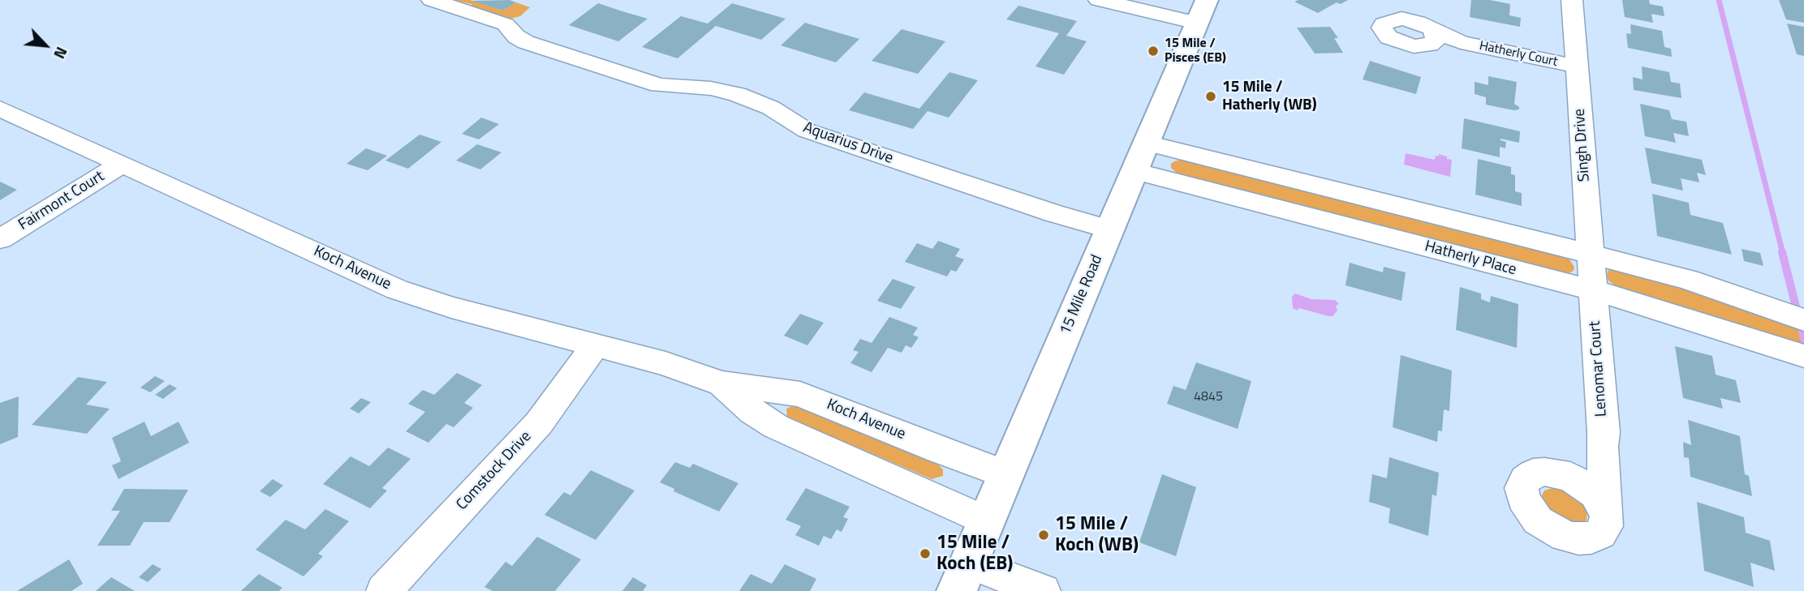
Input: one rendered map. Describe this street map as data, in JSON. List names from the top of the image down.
{
  "streets": {
    "main road": ["15 Mile Road"],
    "street": [
      "Hatherly Court",
      "Aquarius Drive",
      "Singh Drive",
      "Fairmont Court",
      "Hatherly Place",
      "Koch Avenue",
      "Lenomar Court",
      "Comstock Drive"
    ]
  },
  "crossings": [
    ["Hatherly Court", "Singh Drive"],
    ["Aquarius Drive", "15 Mile Road"],
    ["Singh Drive", "Hatherly Place"],
    ["Singh Drive", "Lenomar Court"],
    ["Fairmont Court", "Koch Avenue"],
    ["Hatherly Place", "15 Mile Road"],
    ["Hatherly Place", "Lenomar Court"],
    ["Koch Avenue", "15 Mile Road"],
    ["Koch Avenue", "Comstock Drive"]
  ],
  "places": [
    "15 Mile / Pisces (EB)",
    "15 Mile / Hatherly (WB)",
    "15 Mile / Koch (WB)",
    "15 Mile / Koch (EB)"
  ],
  "house_numbers": ["4845"],
  "north": "bottom right"
}
